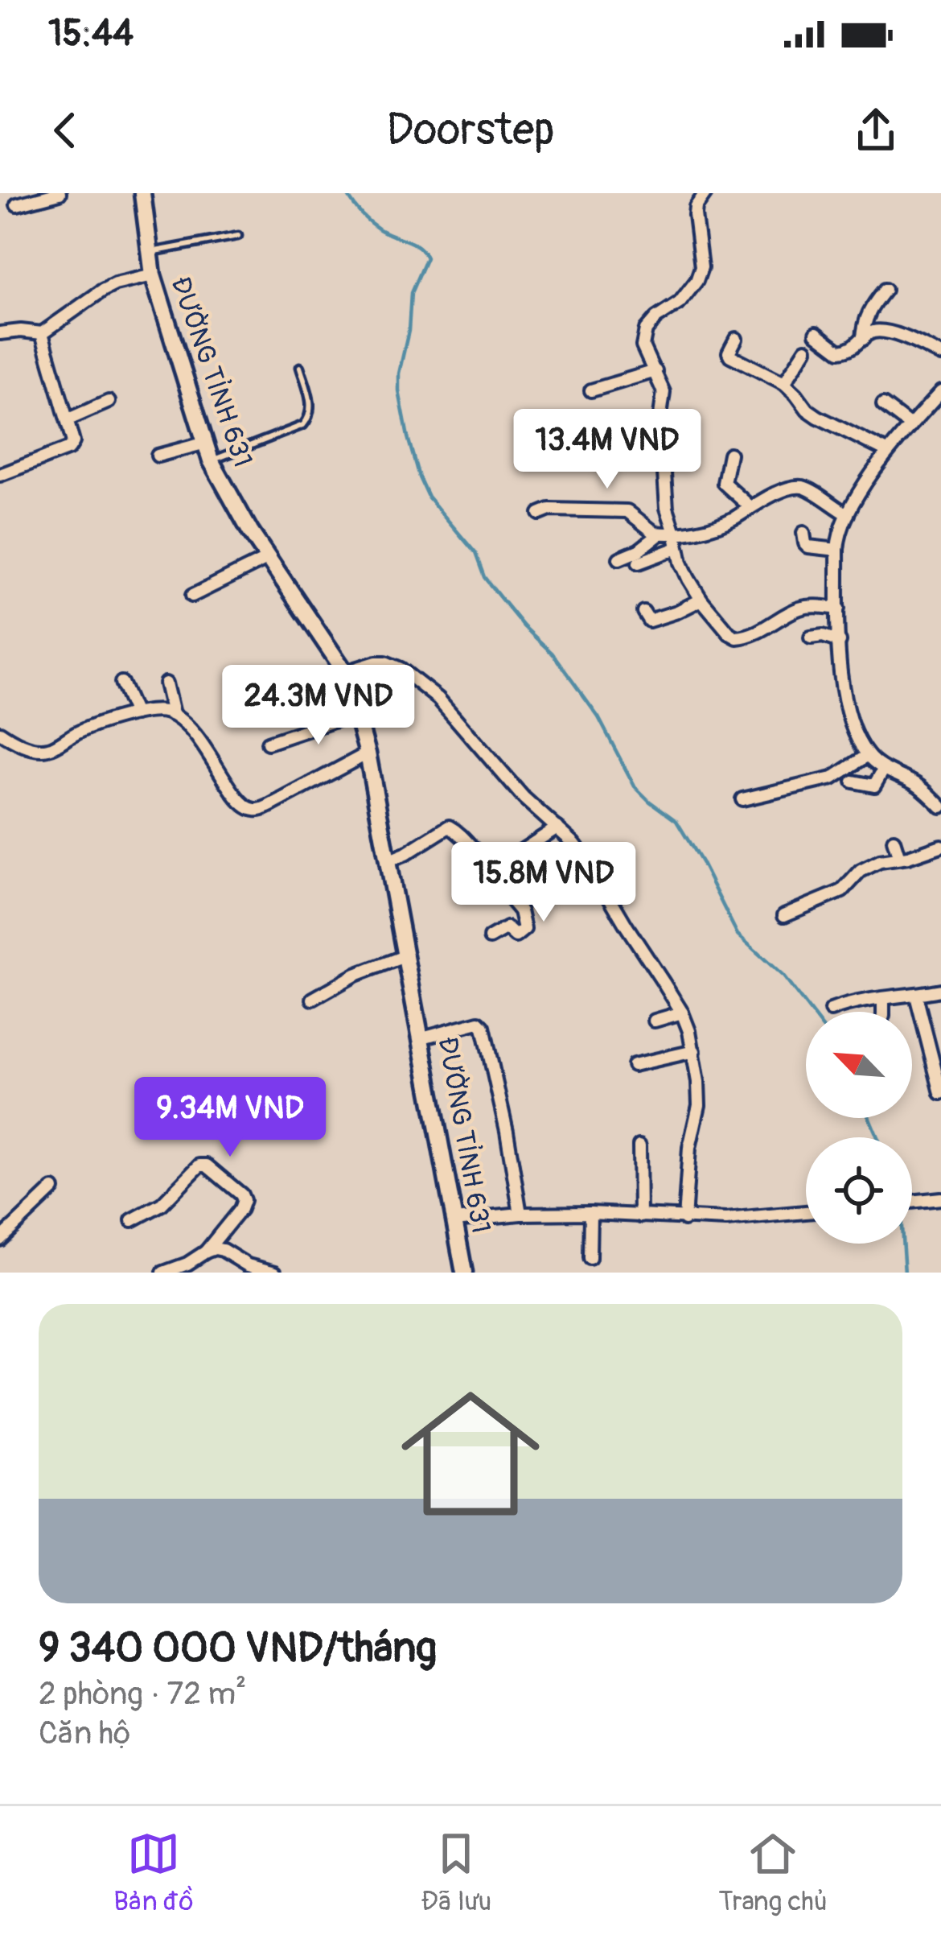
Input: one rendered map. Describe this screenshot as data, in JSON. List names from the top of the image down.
{
  "streets": {
    "main road": ["ĐƯỜNG TỈNH 631"]
  },
  "north": "top left",
  "page": {
    "status": "15:44",
    "header": "Doorstep",
    "price": [
      "13.4M VND",
      "24.3M VND",
      "15.8M VND",
      "9.34M VND"
    ],
    "list": [
      {
        "name": "9 340 000 VND/tháng",
        "note": "2 phòng · 72 m² · Căn hộ"
      }
    ],
    "tabs": ["Bản đồ", "Đã lưu", "Trang chủ"]
  }
}
